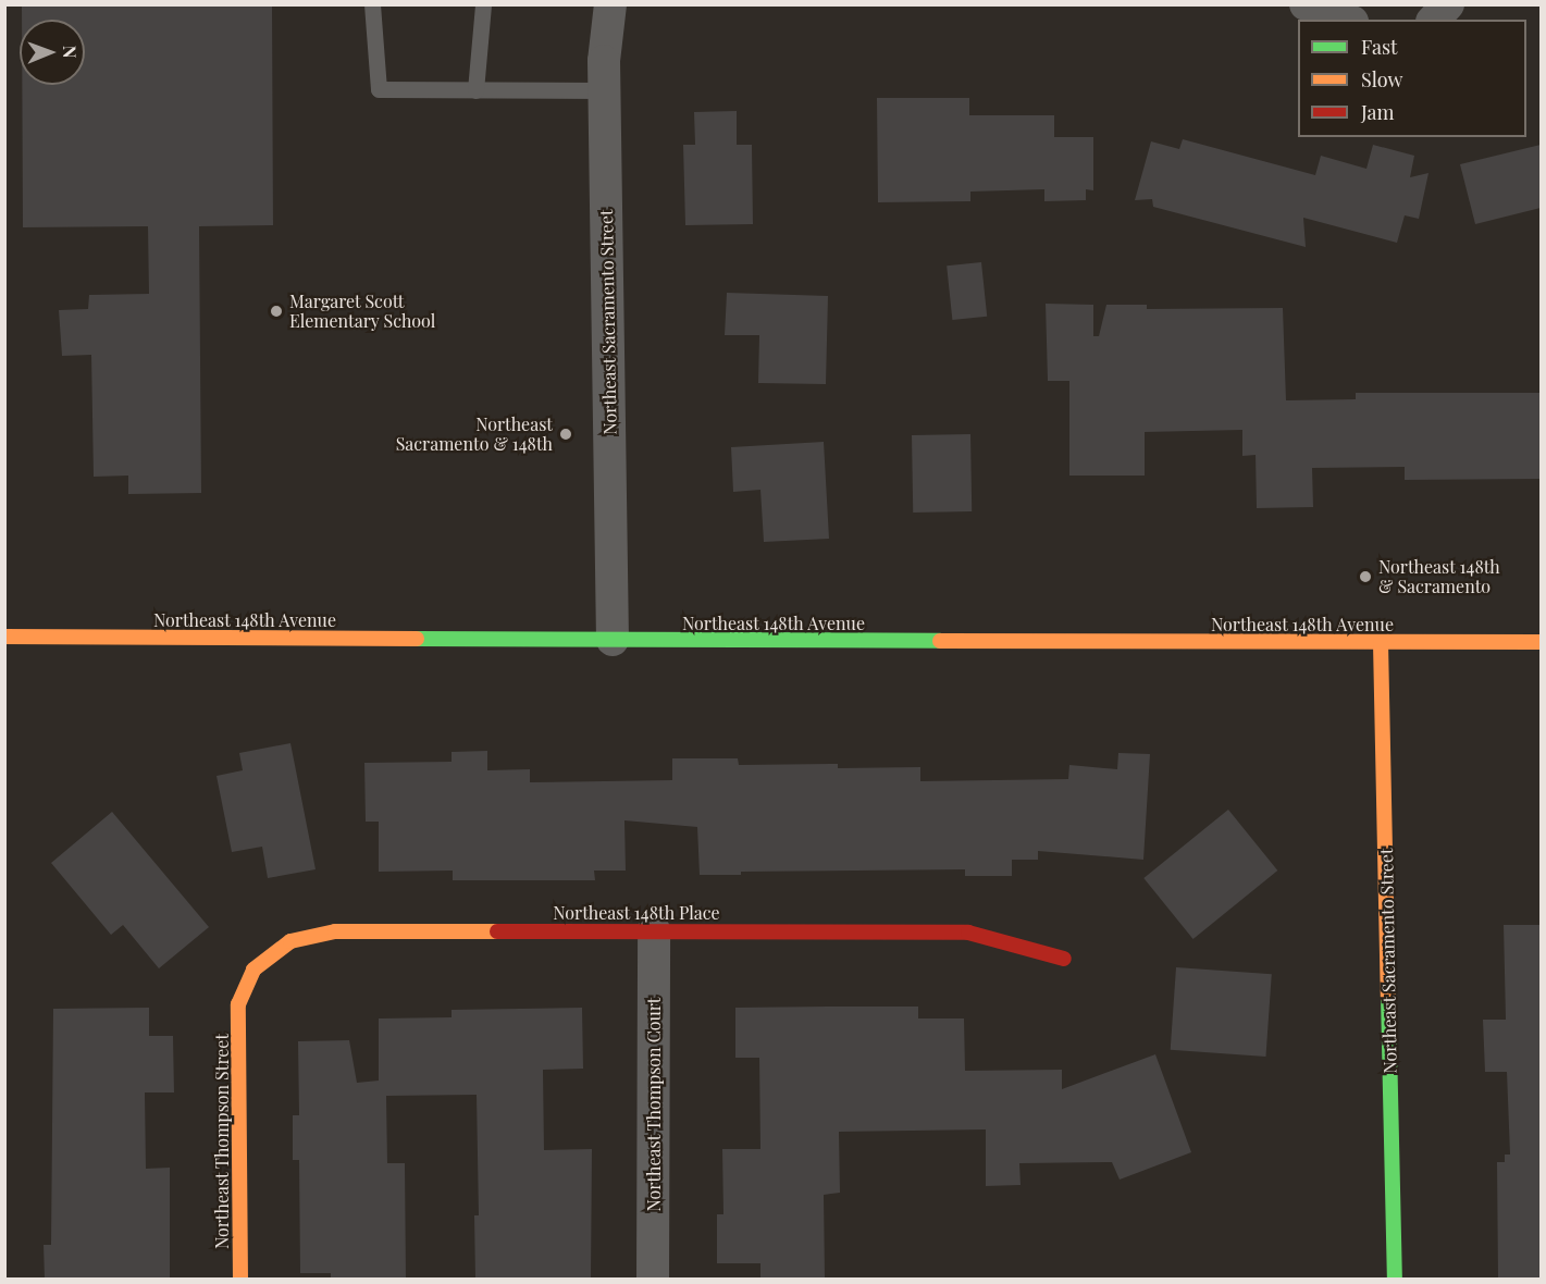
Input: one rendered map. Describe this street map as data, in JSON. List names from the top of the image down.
{
  "streets": {
    "street": [
      "Northeast Sacramento Street",
      "Northeast 148th Avenue",
      "Northeast 148th Place",
      "Northeast Thompson Court",
      "Northeast Thompson Street"
    ]
  },
  "crossings": [
    ["Northeast Sacramento Street", "Northeast 148th Avenue"],
    ["Northeast 148th Place", "Northeast Thompson Court"],
    ["Northeast 148th Place", "Northeast Thompson Street"]
  ],
  "places": ["Margaret Scott Elementary School", "Northeast Sacramento & 148th", "Northeast 148th & Sacramento"],
  "legend": ["Fast", "Slow", "Jam"],
  "north": "right"
}
